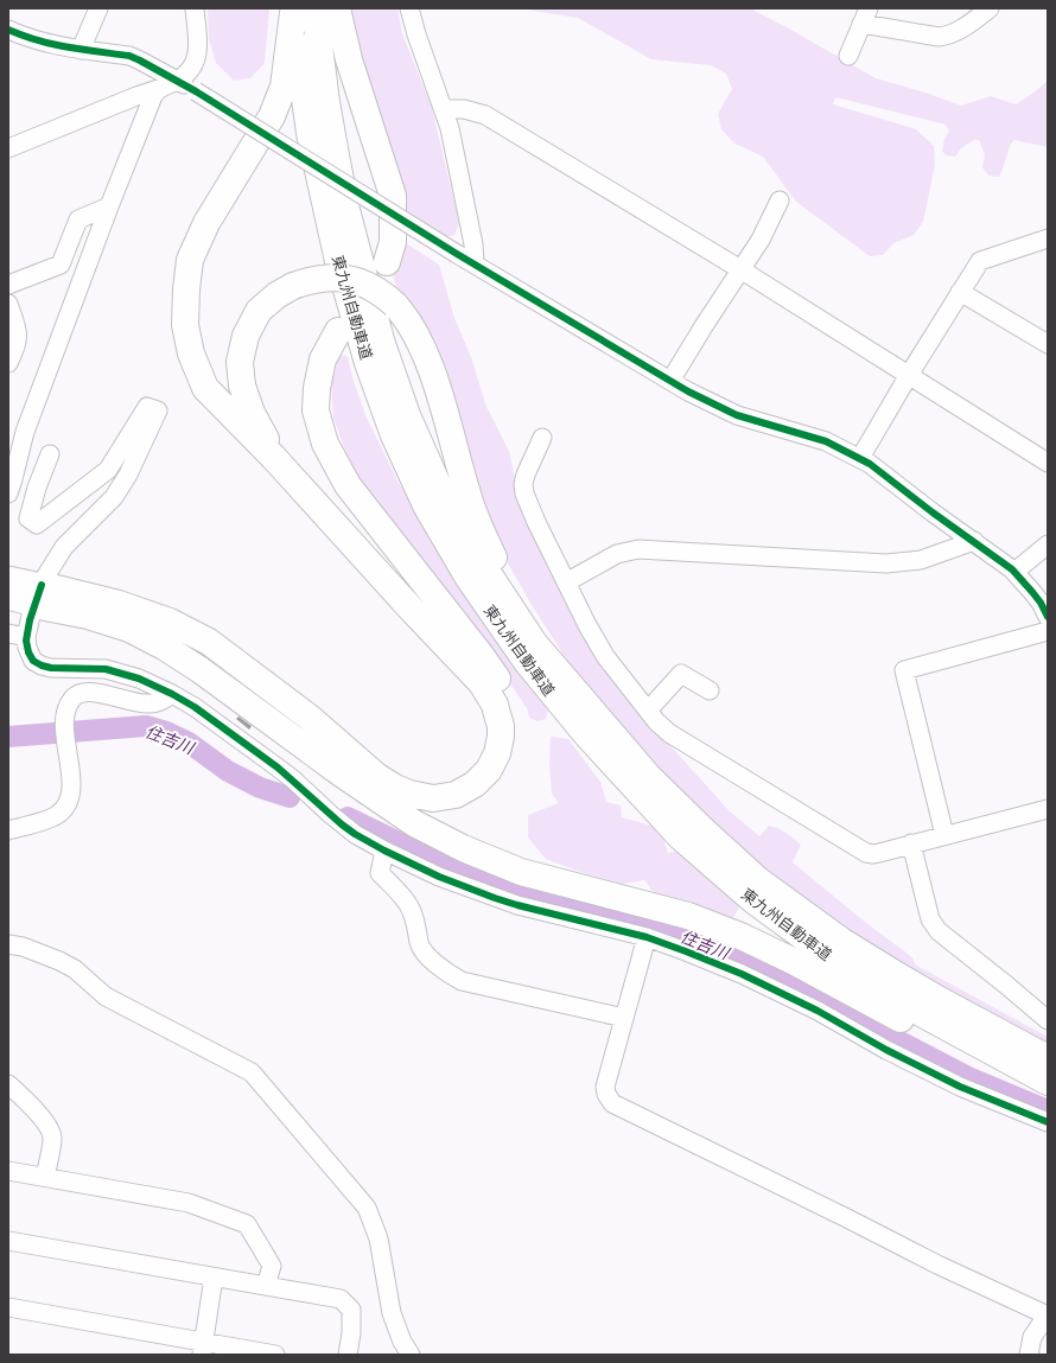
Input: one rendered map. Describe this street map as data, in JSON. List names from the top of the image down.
{
  "streets": {
    "highway": ["東九州自動車道"]
  },
  "water": ["住吉川"]
}
